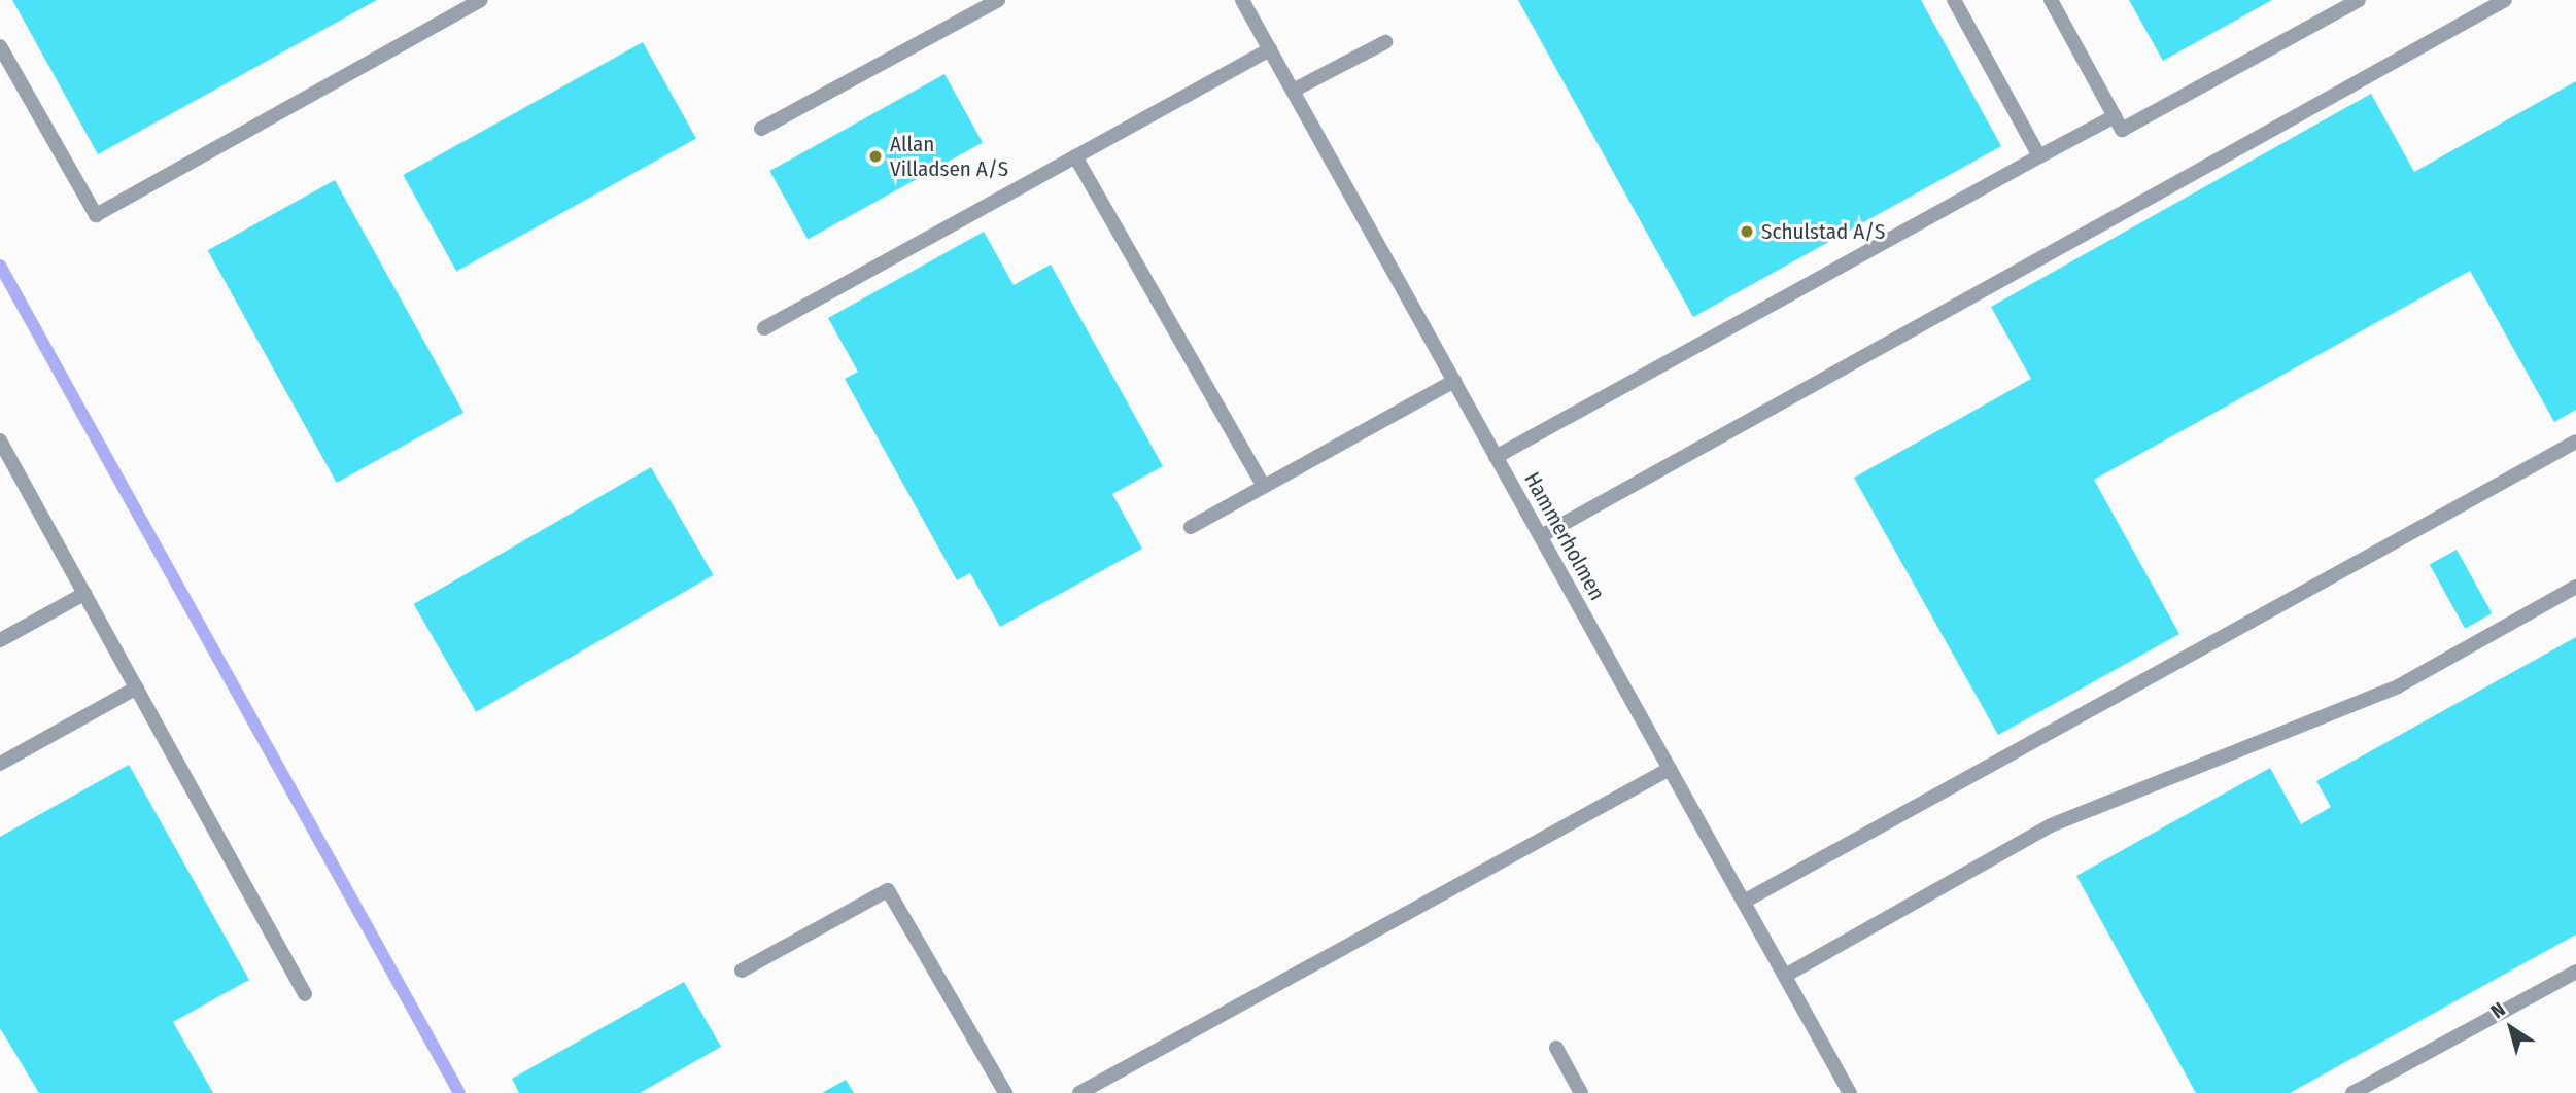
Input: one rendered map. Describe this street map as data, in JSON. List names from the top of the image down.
{
  "streets": {
    "street": ["Hammerholmen"]
  },
  "places": ["Allan Villadsen A/S", "Schulstad A/S"],
  "north": "top left"
}
